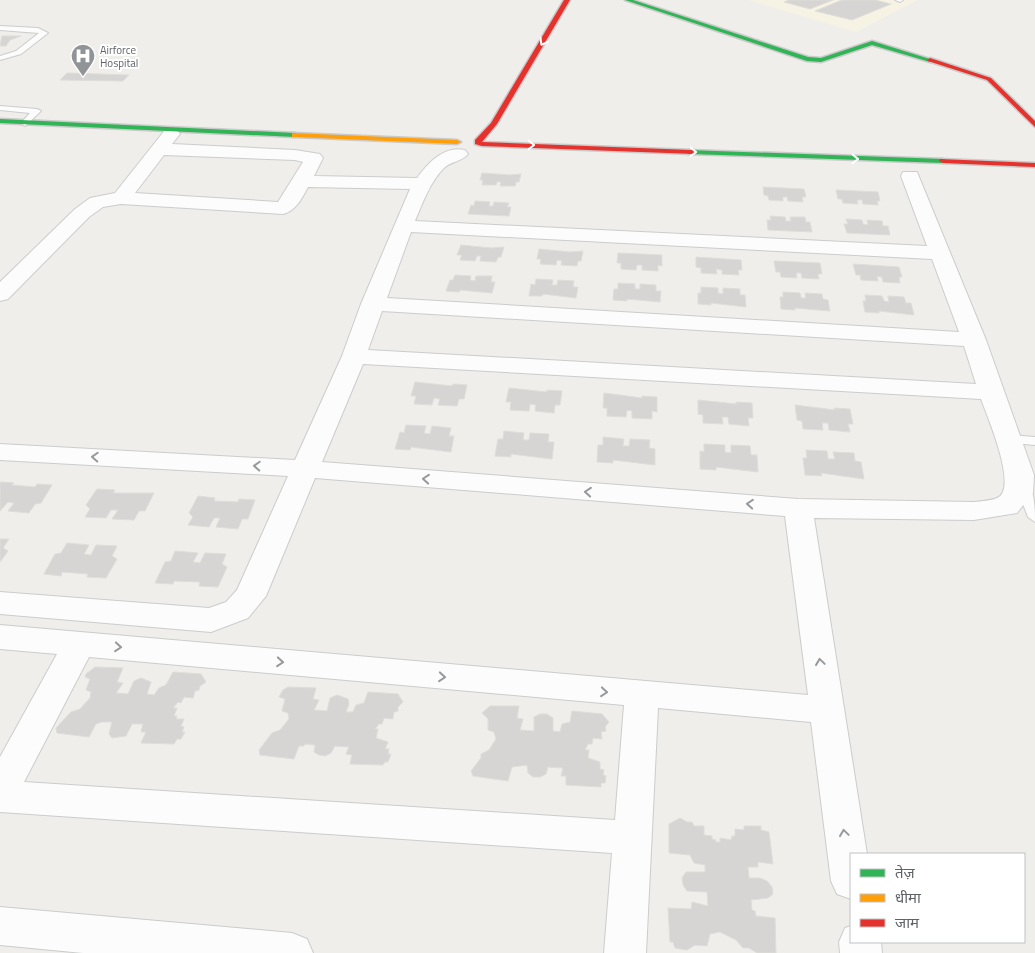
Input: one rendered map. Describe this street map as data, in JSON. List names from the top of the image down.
{
  "places": {
    "hospital": ["Airforce Hospital"]
  },
  "legend": ["तेज़", "धीमा", "जाम"]
}
